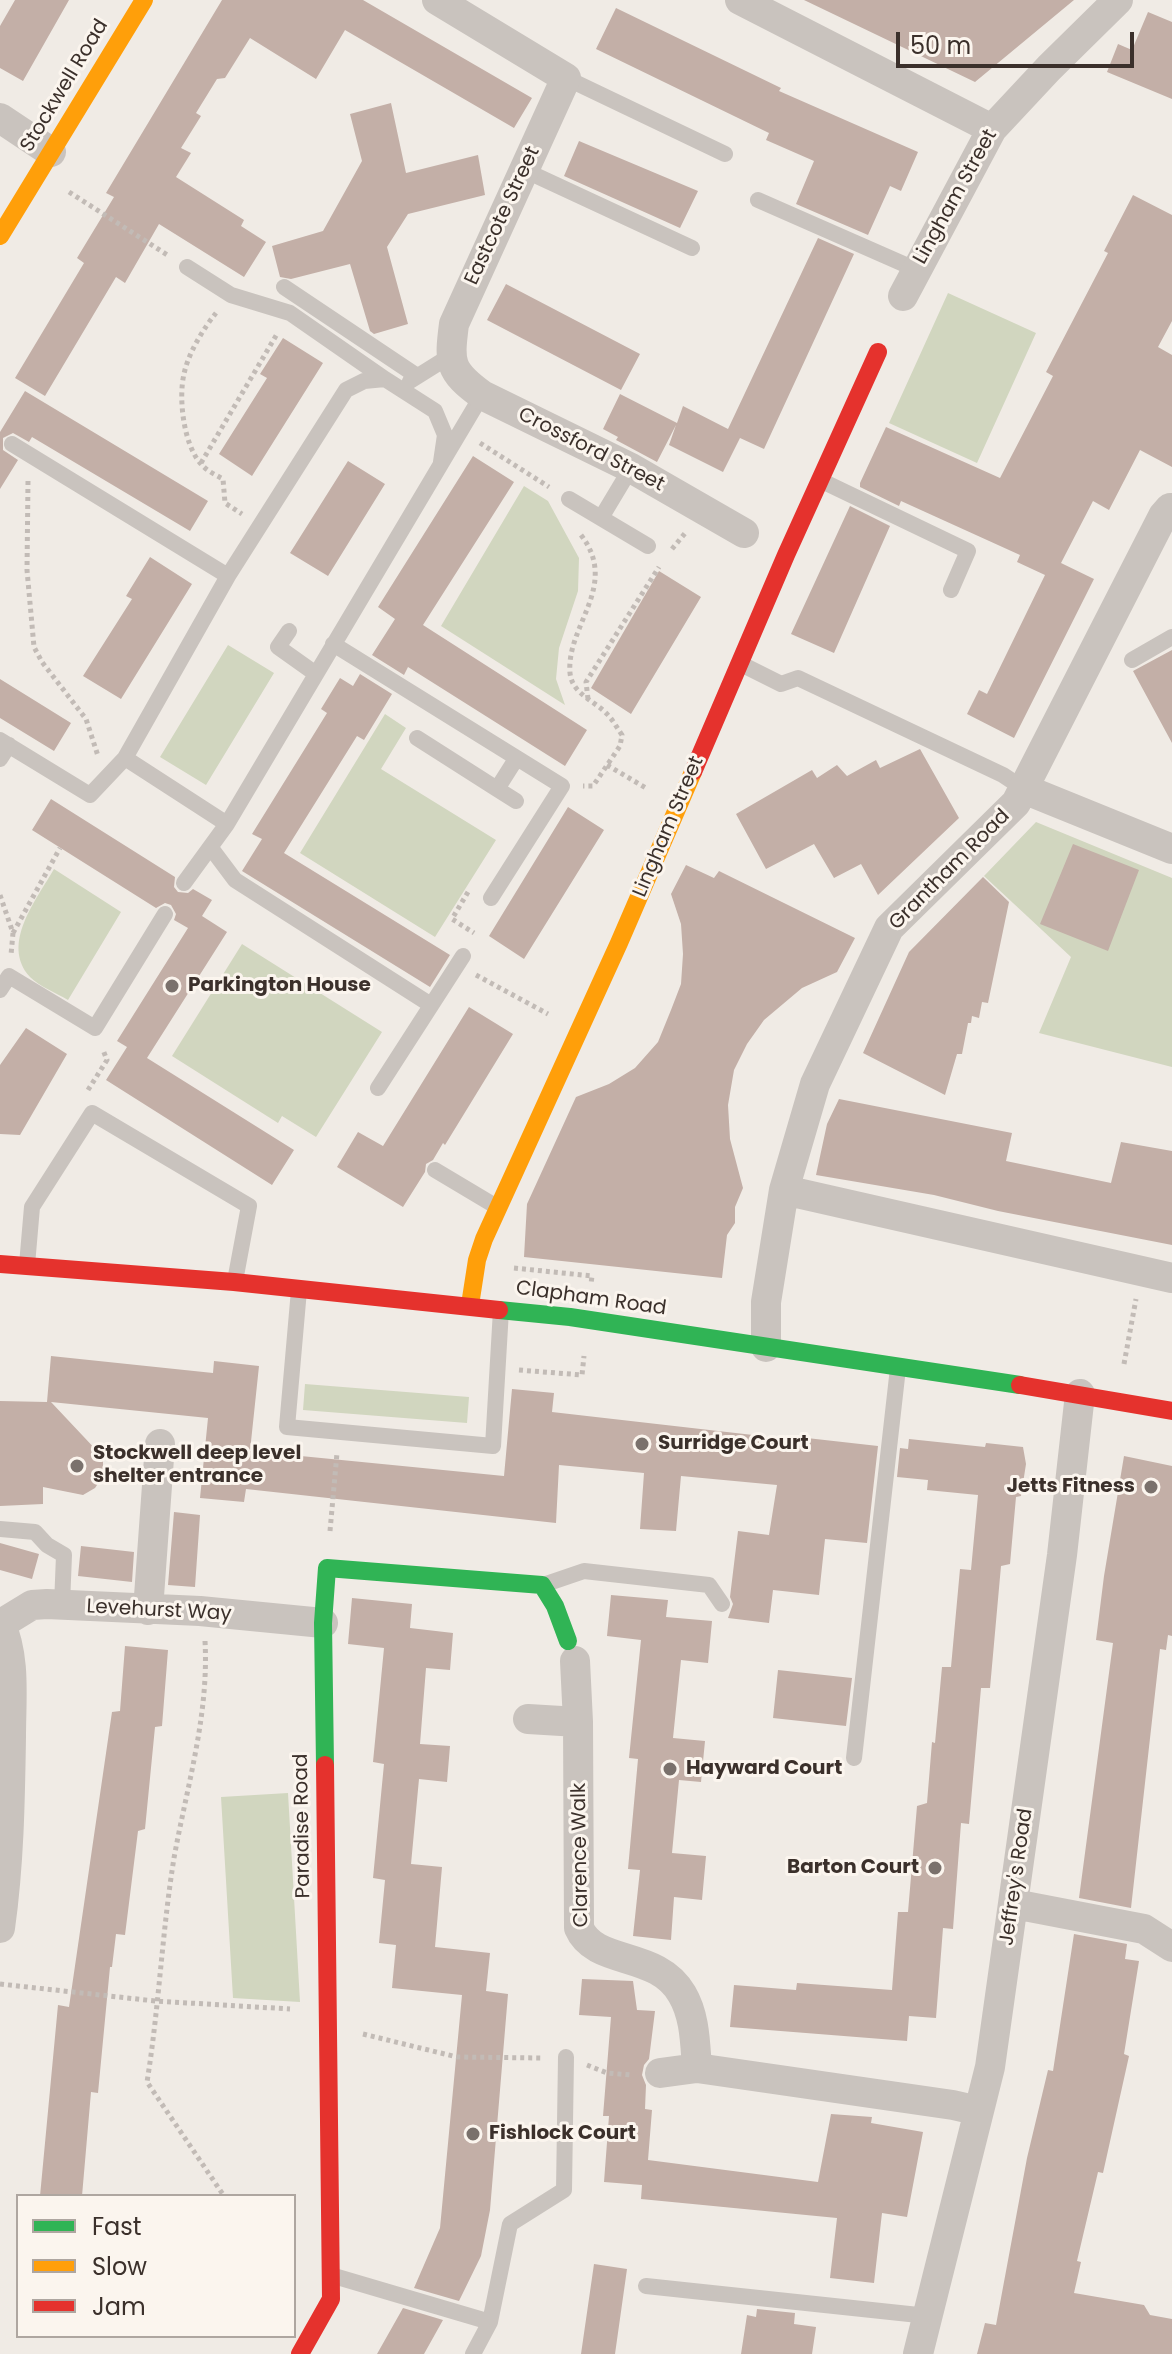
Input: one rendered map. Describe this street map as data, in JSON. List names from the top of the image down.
{
  "streets": {
    "main road": [
      "Stockwell Road",
      "Lingham Street",
      "Clapham Road",
      "Paradise Road"
    ],
    "street": [
      "Eastcote Street",
      "Crossford Street",
      "Grantham Road",
      "Levehurst Way",
      "Clarence Walk",
      "Jeffrey's Road"
    ]
  },
  "crossings": [
    ["Lingham Street", "Crossford Street"],
    ["Lingham Street", "Clapham Road"],
    ["Eastcote Street", "Crossford Street"],
    ["Grantham Road", "Clapham Road"],
    ["Clapham Road", "Jeffrey's Road"],
    ["Levehurst Way", "Paradise Road"]
  ],
  "places": [
    "Parkington House",
    "Surridge Court",
    "Stockwell deep level shelter entrance",
    "Jetts Fitness",
    "Hayward Court",
    "Barton Court",
    "Fishlock Court"
  ],
  "legend": ["Fast", "Slow", "Jam"],
  "scale_bar": "50 m"
}
